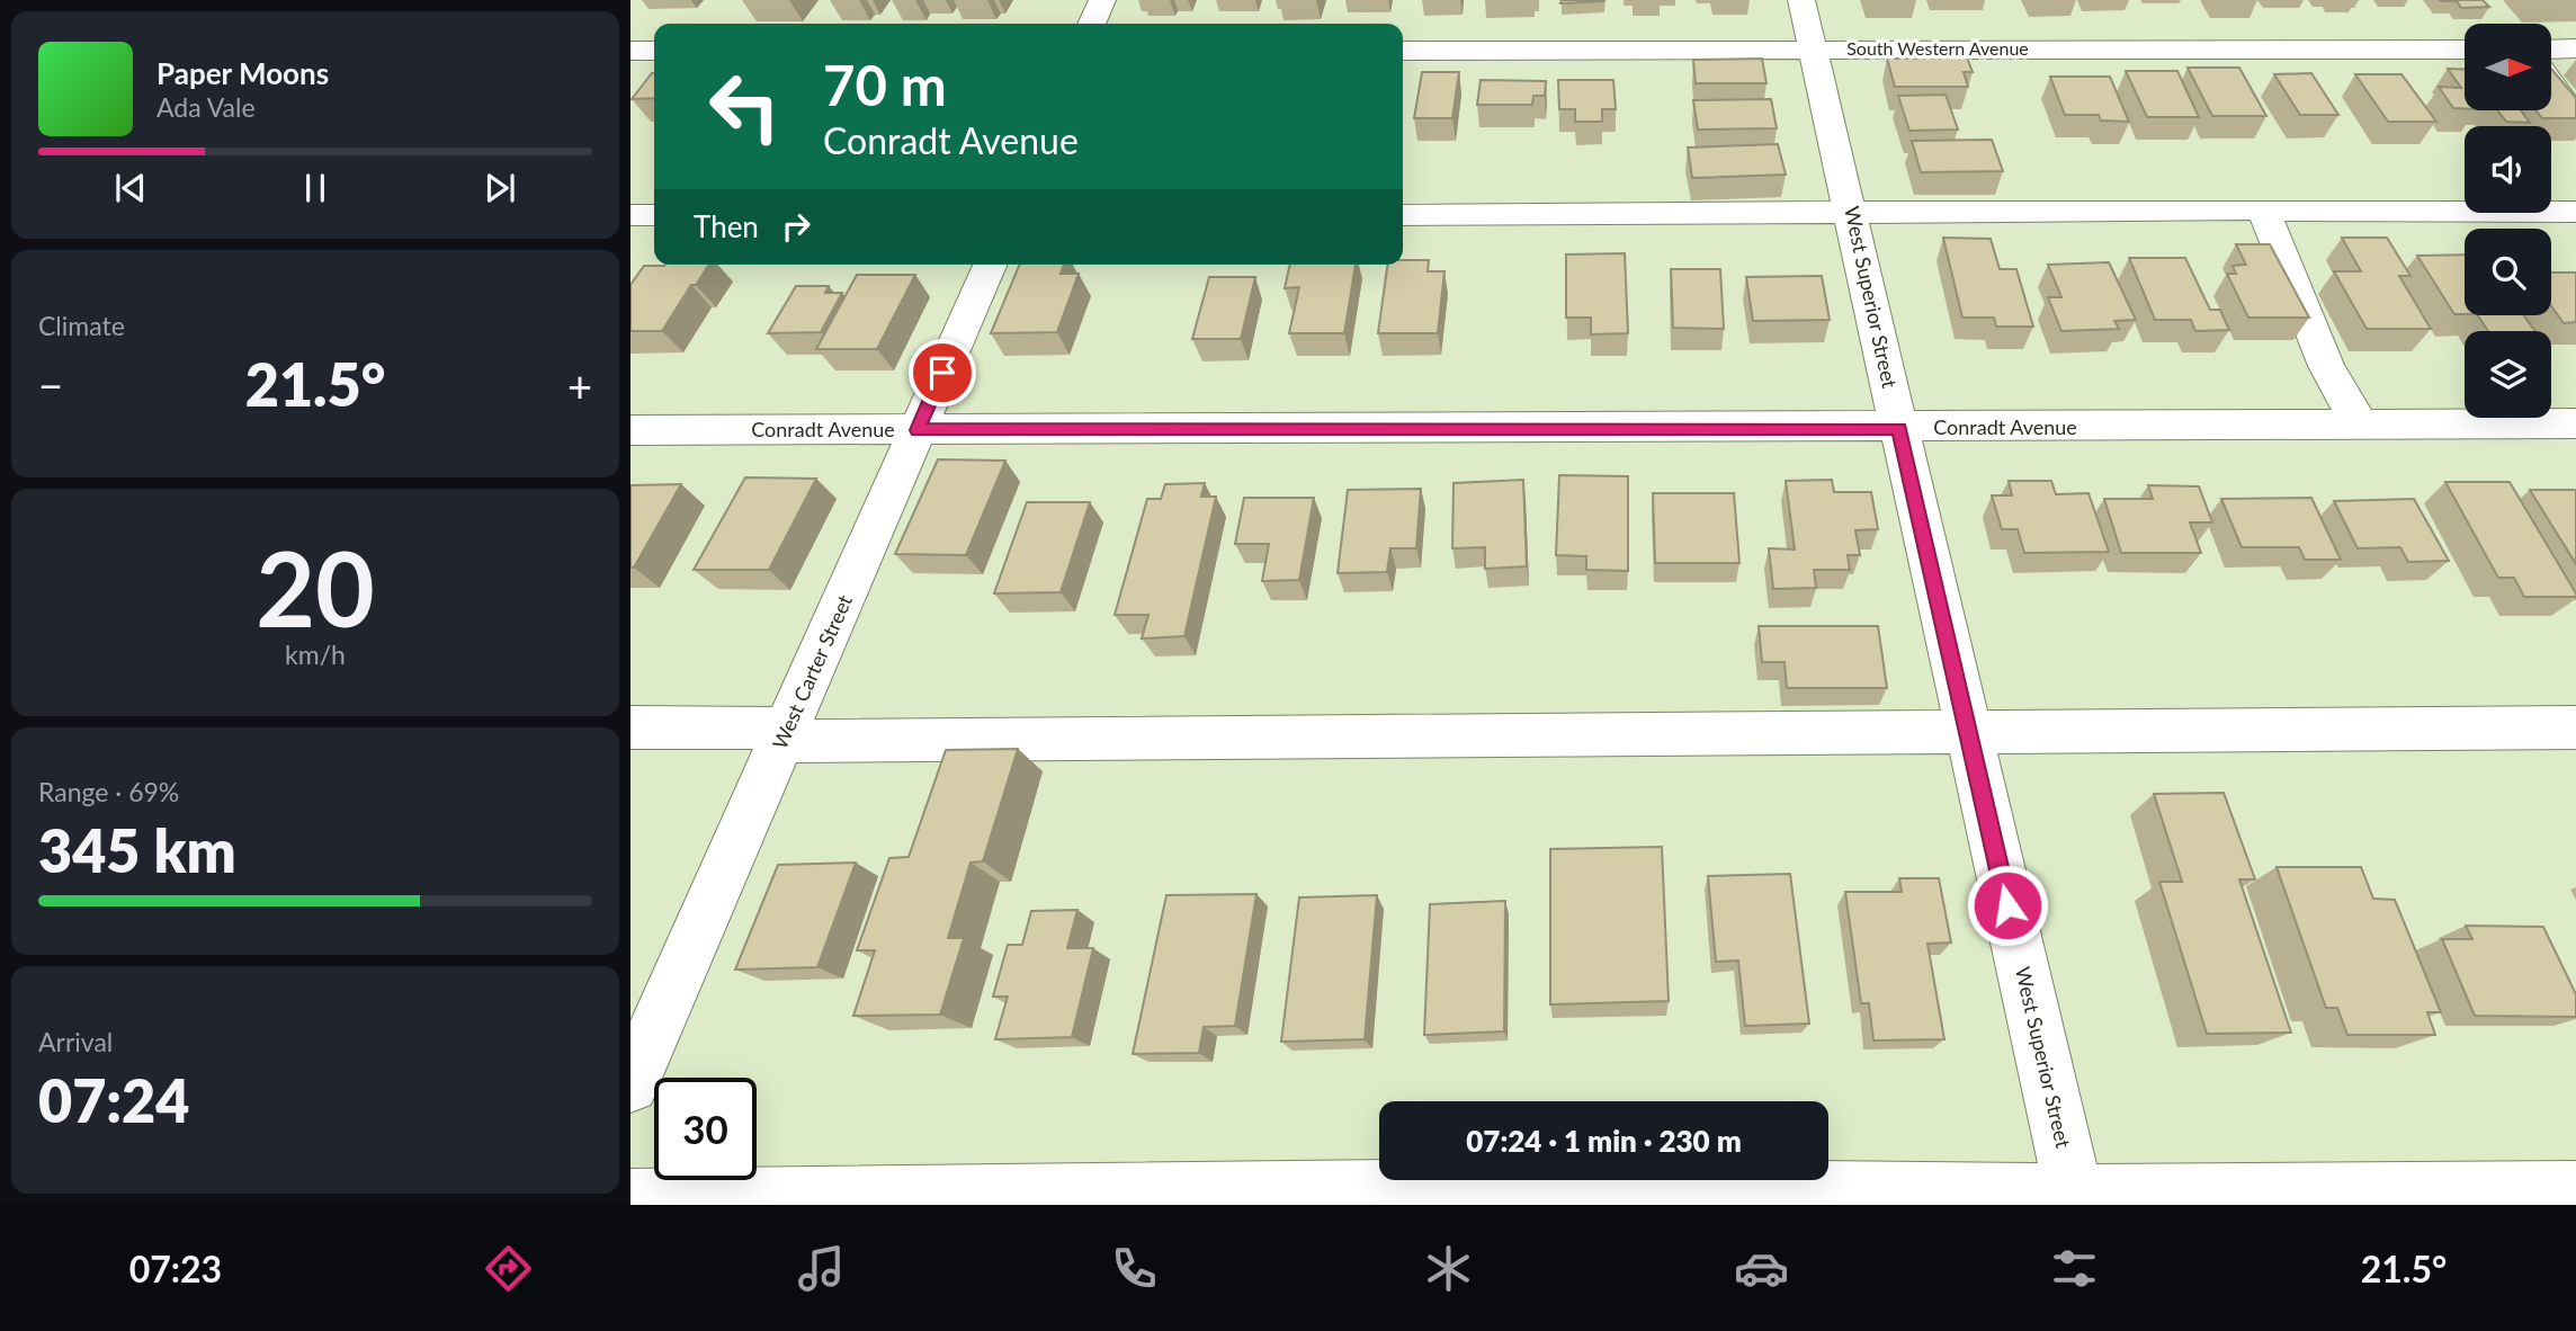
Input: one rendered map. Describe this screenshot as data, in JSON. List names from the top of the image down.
{
  "streets": {
    "street": [
      "South Western Avenue",
      "West Superior Street",
      "Conradt Avenue",
      "West Carter Street"
    ]
  },
  "crossings": [
    ["South Western Avenue", "West Superior Street"],
    ["West Superior Street", "Conradt Avenue"],
    ["Conradt Avenue", "West Carter Street"]
  ],
  "north": "right",
  "page": {
    "turn": ["70 m", "Conradt Avenue"],
    "song": ["Paper Moons", "Ada Vale"],
    "then": "Then",
    "tile": [
      "Climate",
      ["20", "km/h"],
      ["Range · 69%", "345 km"],
      ["Arrival", "07:24"]
    ],
    "heat": ["−", "21.5°", "+"],
    "limit": "30",
    "trip": "07:24 · 1 min · 230 m",
    "tabs": ["07:23", "21.5°"]
  }
}
